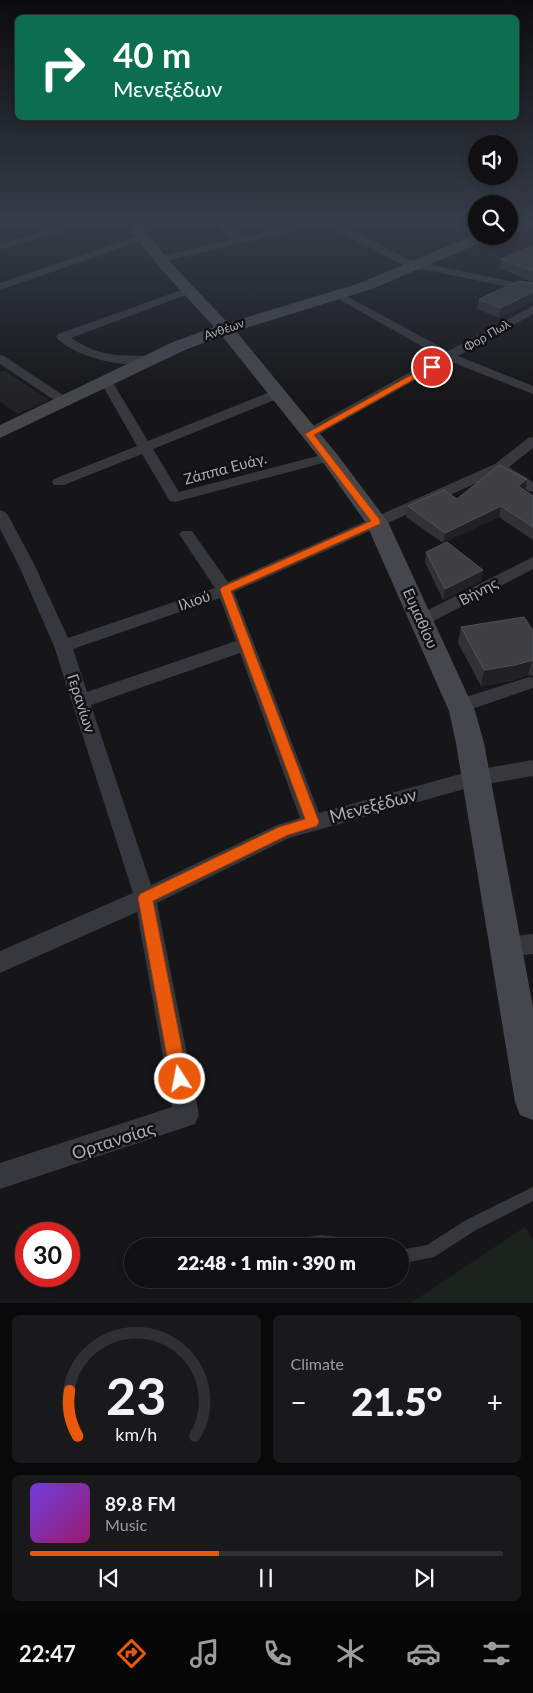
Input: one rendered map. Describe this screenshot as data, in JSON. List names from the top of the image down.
{
  "streets": {
    "street": [
      "Ανθέων",
      "Φορ Πωλ",
      "Ζάππα Ευάγ.",
      "Βήνης",
      "Ιλιού",
      "Ευμαθίου",
      "Γερανίων",
      "Μενεξέδων",
      "Ορτανσίας"
    ]
  },
  "crossings": [
    ["Ανθέων", "Ζάππα Ευάγ."],
    ["Ανθέων", "Ευμαθίου"],
    ["Φορ Πωλ", "Ευμαθίου"],
    ["Ζάππα Ευάγ.", "Ευμαθίου"],
    ["Βήνης", "Ευμαθίου"],
    ["Ιλιού", "Ευμαθίου"],
    ["Ιλιού", "Γερανίων"],
    ["Ευμαθίου", "Μενεξέδων"],
    ["Γερανίων", "Μενεξέδων"],
    ["Γερανίων", "Ορτανσίας"],
    ["Μενεξέδων", "Ορτανσίας"]
  ],
  "page": {
    "turn": ["40 m", "Μενεξέδων"],
    "limit": "30",
    "trip": "22:48 · 1 min · 390 m",
    "tile": "Climate",
    "heat": ["−", "21.5°", "+"],
    "song": ["89.8 FM", "Music"],
    "tabs": "22:47",
    "gauge": ["23", "km/h"]
  }
}
